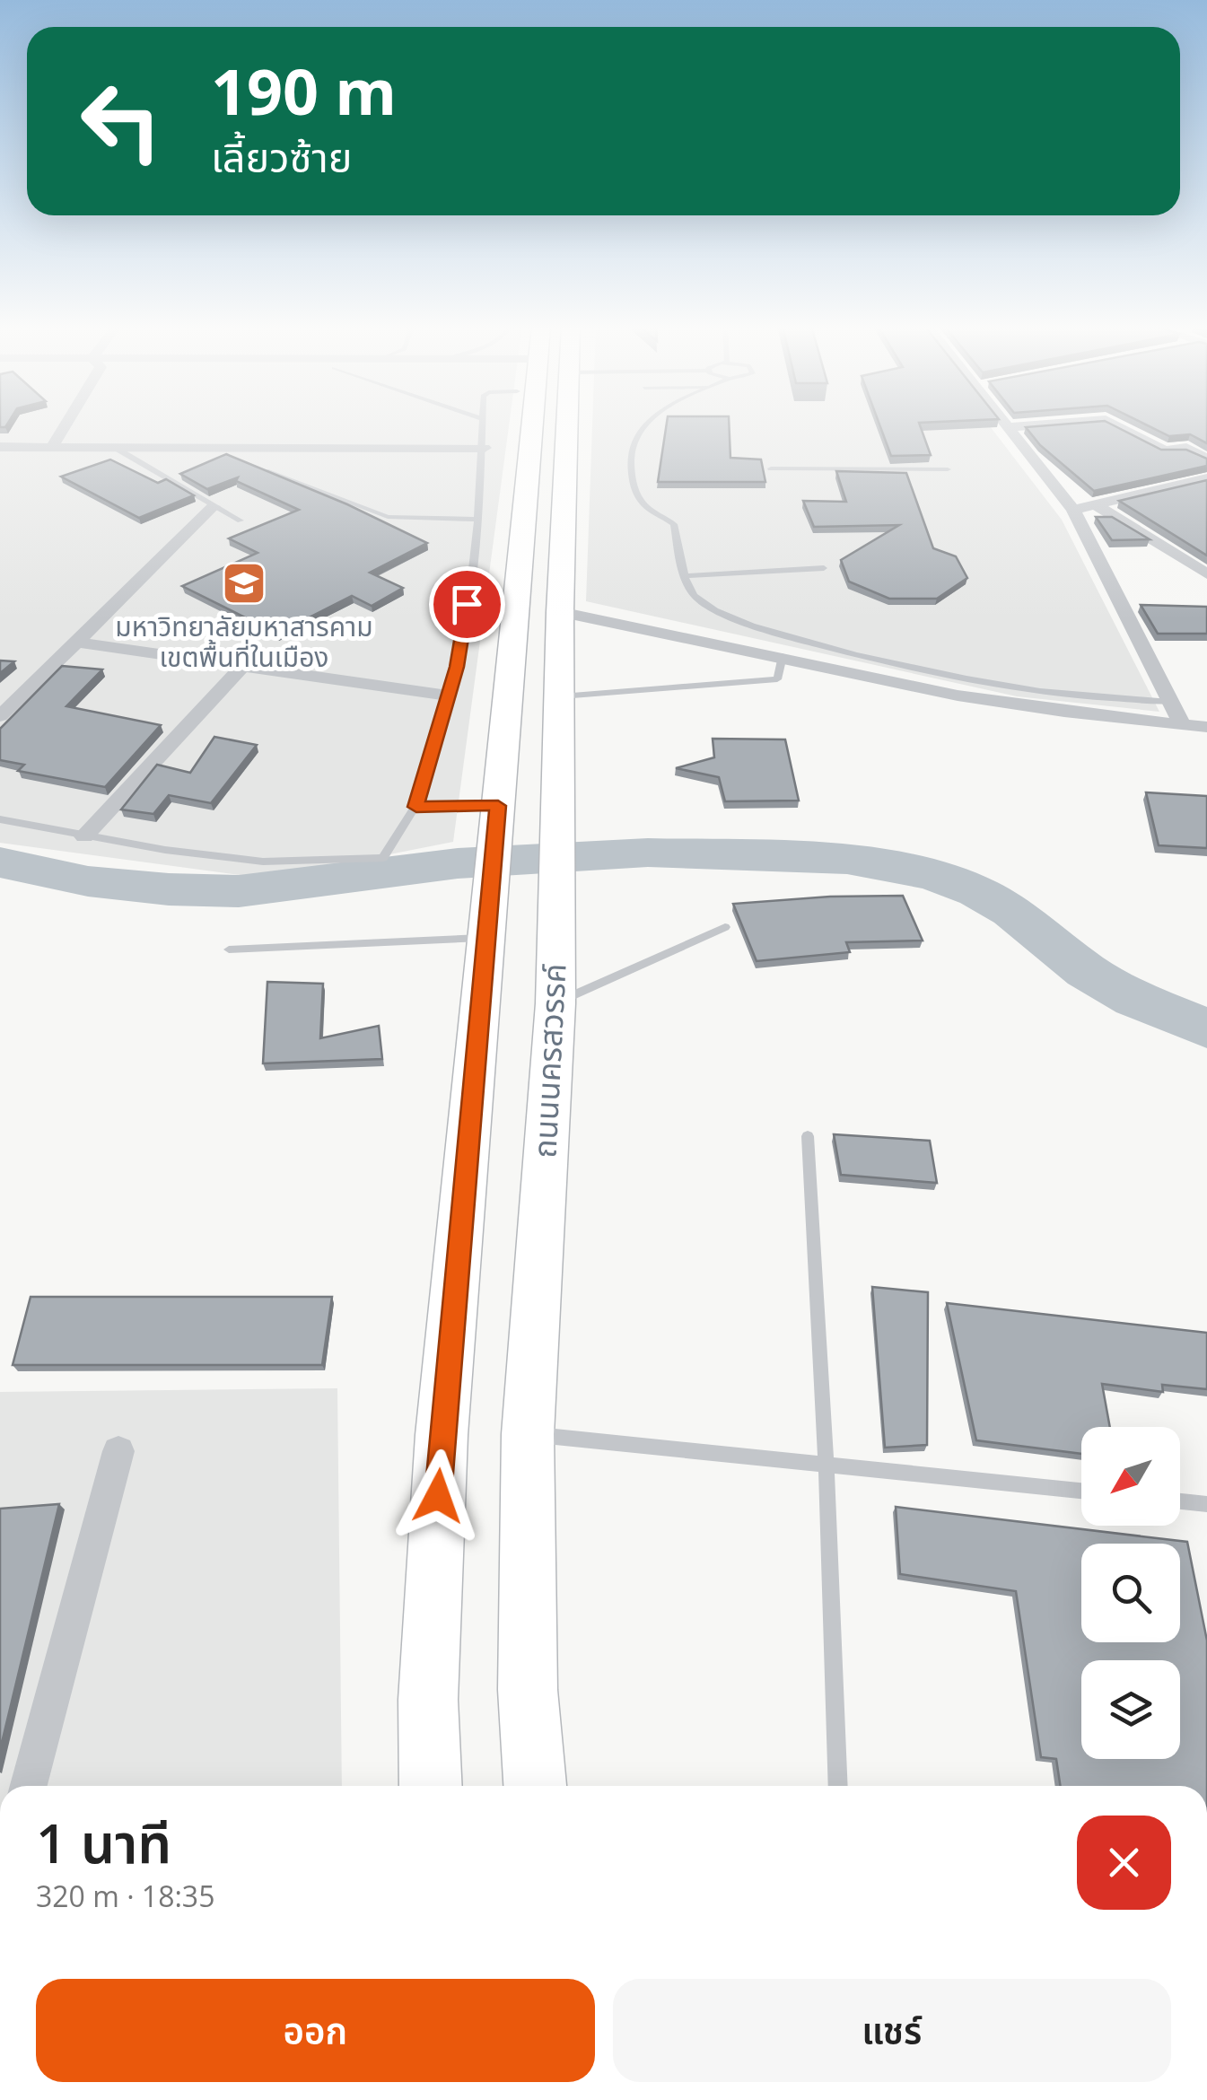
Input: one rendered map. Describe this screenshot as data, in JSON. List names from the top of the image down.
{
  "streets": {
    "main road": ["ถนนนครสวรรค์"]
  },
  "places": {
    "school or university": ["มหาวิทยาลัยมหาสารคาม เขตพื้นที่ในเมือง"]
  },
  "north": "bottom left",
  "page": {
    "turn": ["190 m", "เลี้ยวซ้าย"],
    "heading": ["1 นาที", "320 m · 18:35"],
    "buttons": ["ออก", "แชร์"]
  }
}
